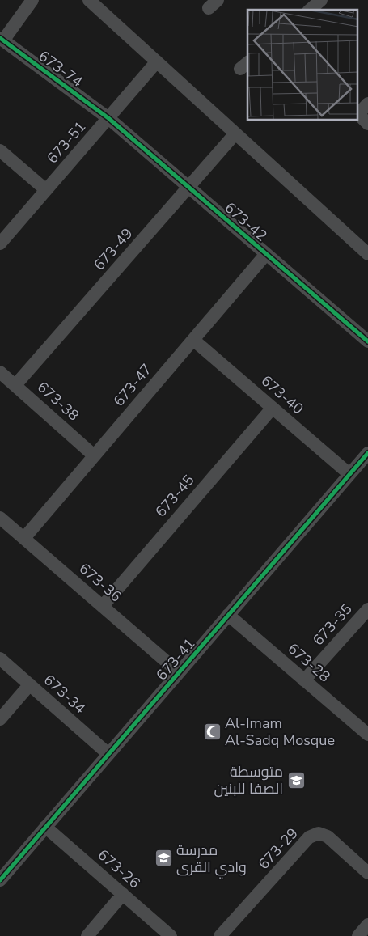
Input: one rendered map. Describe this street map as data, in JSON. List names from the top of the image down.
{
  "streets": {
    "street": [
      "673-74",
      "673-51",
      "673-42",
      "673-49",
      "673-47",
      "673-40",
      "673-38",
      "673-45",
      "673-36",
      "673-35",
      "673-41",
      "673-28",
      "673-34",
      "673-29",
      "673-26"
    ]
  },
  "crossings": [
    ["673-74", "673-51"],
    ["673-74", "673-42"],
    ["673-51", "673-42"],
    ["673-42", "673-49"],
    ["673-42", "673-47"],
    ["673-49", "673-38"],
    ["673-47", "673-40"],
    ["673-47", "673-38"],
    ["673-47", "673-36"],
    ["673-40", "673-45"],
    ["673-40", "673-41"],
    ["673-45", "673-36"],
    ["673-36", "673-41"],
    ["673-35", "673-28"],
    ["673-41", "673-28"],
    ["673-41", "673-34"],
    ["673-41", "673-26"]
  ],
  "places": {
    "mosque": ["Al-Imam Al-Sadq Mosque"],
    "school or university": ["متوسطة الصفا للبنين", "مدرسة وادي القرى"]
  }
}
